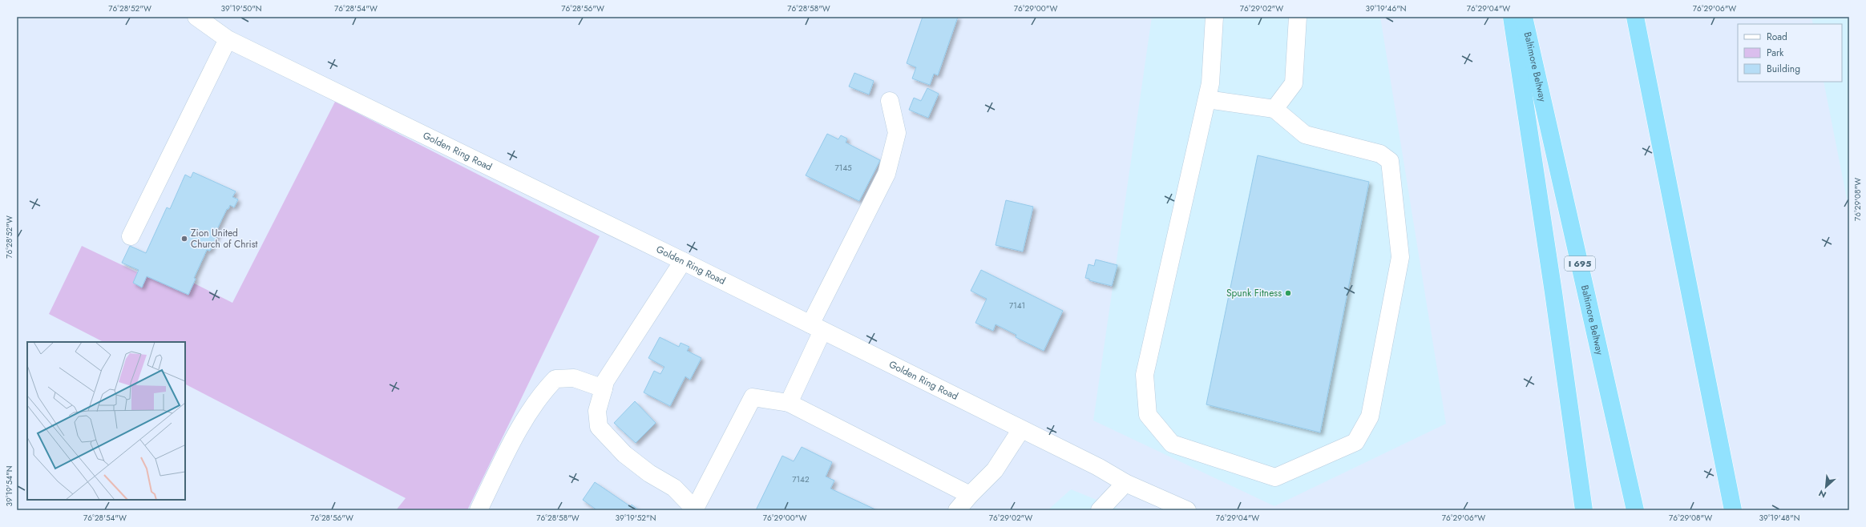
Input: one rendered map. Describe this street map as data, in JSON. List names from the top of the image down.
{
  "streets": {
    "highway": ["Baltimore Beltway", "I 695"],
    "street": ["Golden Ring Road"]
  },
  "places": ["Zion United Church of Christ", "Spunk Fitness"],
  "house_numbers": ["7145", "7141", "7142"],
  "legend": ["Road", "Park", "Building"],
  "north": "bottom left",
  "coordinates": [
    "76°28'52\"W",
    "39°19'50\"N",
    "76°28'54\"W",
    "76°28'56\"W",
    "76°28'58\"W",
    "76°29'00\"W",
    "76°29'02\"W",
    "39°19'46\"N",
    "76°29'04\"W",
    "76°29'06\"W",
    "76°29'08\"W",
    "39°19'54\"N",
    "39°19'52\"N",
    "39°19'48\"N"
  ]
}
